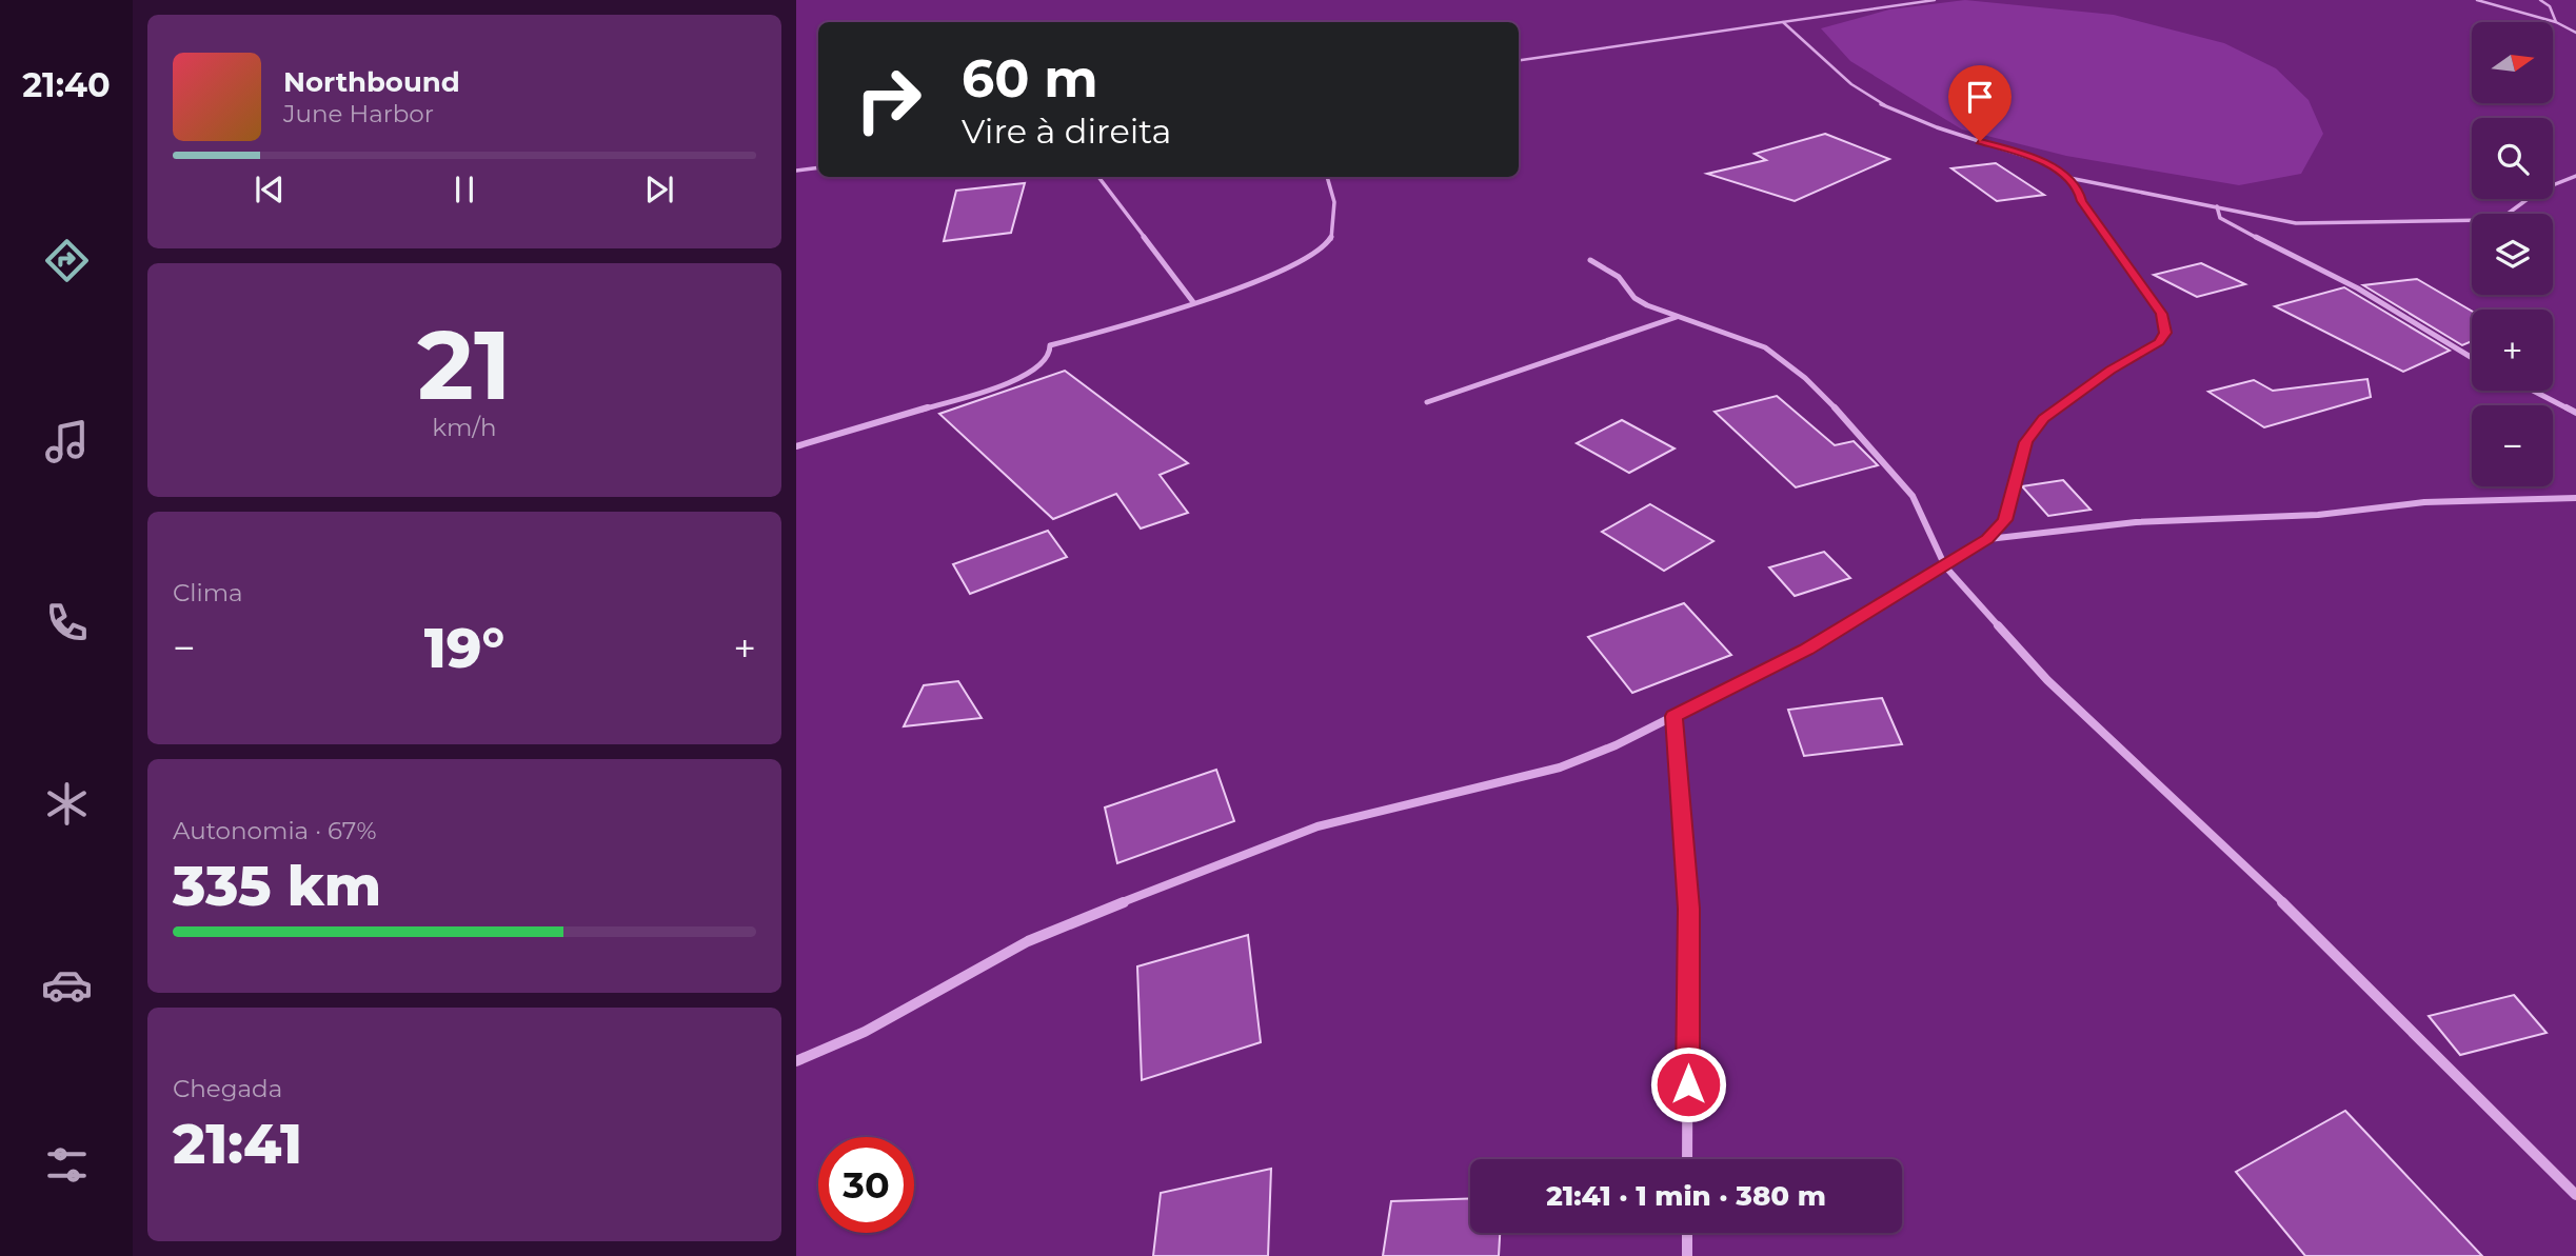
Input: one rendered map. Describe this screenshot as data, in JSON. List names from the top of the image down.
{
  "north": "right",
  "page": {
    "tabs": "21:40",
    "map_buttons": ["+", "−"],
    "turn": ["60 m", "Vire à direita"],
    "song": ["Northbound", "June Harbor"],
    "tile": [
      ["21", "km/h"],
      "Clima",
      ["Autonomia · 67%", "335 km"],
      ["Chegada", "21:41"]
    ],
    "heat": ["−", "19°", "+"],
    "limit": "30",
    "trip": "21:41 · 1 min · 380 m"
  }
}
